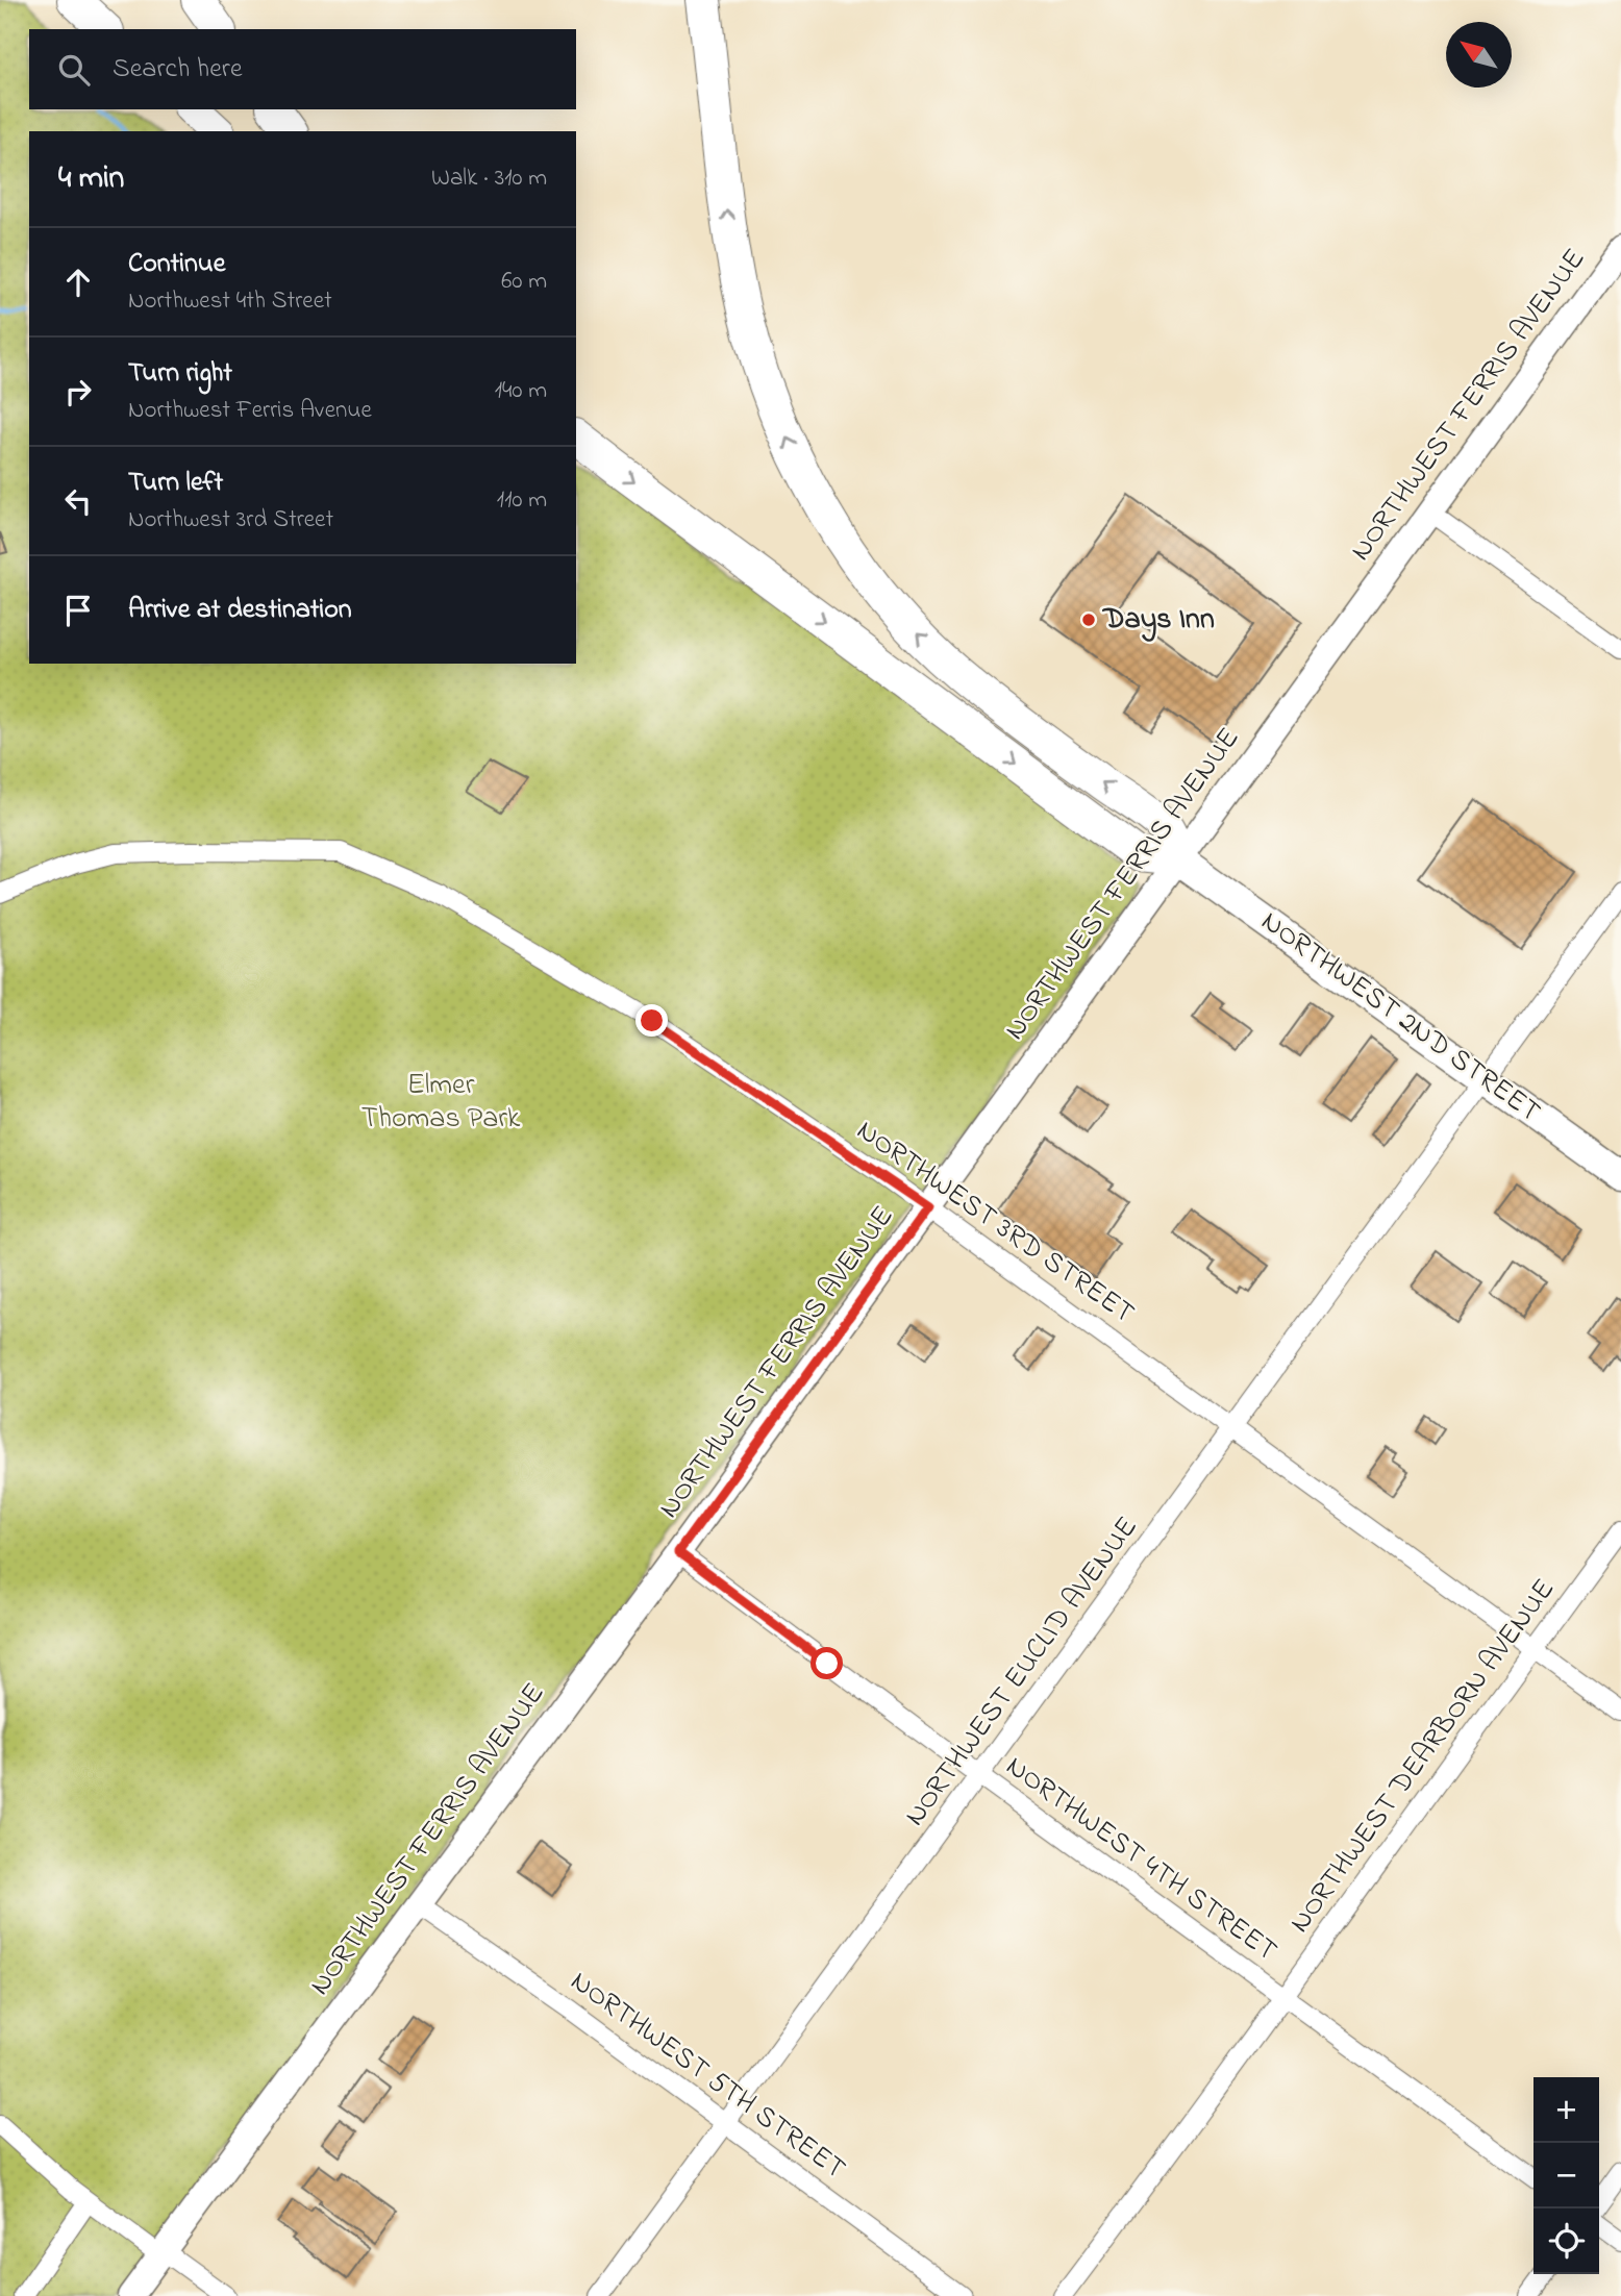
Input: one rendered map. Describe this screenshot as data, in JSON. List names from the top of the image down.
{
  "streets": {
    "main road": ["NORTHWEST 2ND STREET"],
    "street": [
      "NORTHWEST FERRIS AVENUE",
      "NORTHWEST 3RD STREET",
      "NORTHWEST EUCLID AVENUE",
      "NORTHWEST DEARBORN AVENUE",
      "NORTHWEST 4TH STREET",
      "NORTHWEST 5TH STREET"
    ]
  },
  "crossings": [
    ["NORTHWEST FERRIS AVENUE", "NORTHWEST 2ND STREET"],
    ["NORTHWEST FERRIS AVENUE", "NORTHWEST 3RD STREET"],
    ["NORTHWEST FERRIS AVENUE", "NORTHWEST 4TH STREET"],
    ["NORTHWEST FERRIS AVENUE", "NORTHWEST 5TH STREET"],
    ["NORTHWEST 2ND STREET", "NORTHWEST EUCLID AVENUE"],
    ["NORTHWEST 3RD STREET", "NORTHWEST EUCLID AVENUE"],
    ["NORTHWEST 3RD STREET", "NORTHWEST DEARBORN AVENUE"],
    ["NORTHWEST EUCLID AVENUE", "NORTHWEST 4TH STREET"],
    ["NORTHWEST EUCLID AVENUE", "NORTHWEST 5TH STREET"],
    ["NORTHWEST DEARBORN AVENUE", "NORTHWEST 4TH STREET"]
  ],
  "parks": ["Elmer Thomas Park"],
  "places": ["Days Inn"],
  "north": "top left",
  "page": {
    "search": "Search here",
    "heading": ["4 min", "Walk · 310 m"],
    "list": [
      ["Continue", "Northwest 4th Street", "60 m"],
      ["Turn right", "Northwest Ferris Avenue", "140 m"],
      ["Turn left", "Northwest 3rd Street", "110 m"],
      "Arrive at destination"
    ],
    "map_buttons": ["+", "−"]
  }
}
